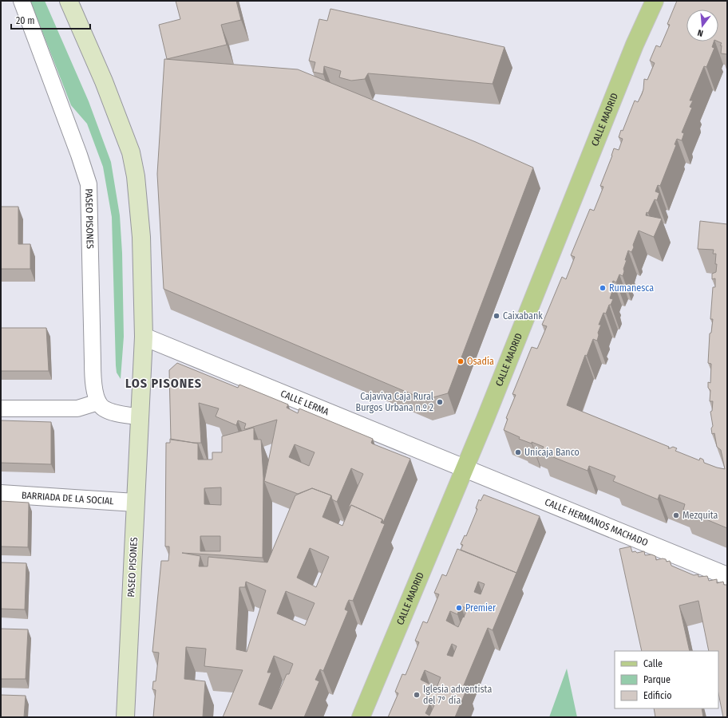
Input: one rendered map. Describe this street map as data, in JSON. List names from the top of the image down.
{
  "streets": {
    "main road": ["CALLE MADRID", "PASEO PISONES"],
    "street": ["CALLE LERMA", "BARRIADA DE LA SOCIAL", "CALLE HERMANOS MACHADO"]
  },
  "crossings": [
    ["CALLE MADRID", "CALLE LERMA"],
    ["CALLE MADRID", "CALLE HERMANOS MACHADO"],
    ["PASEO PISONES", "CALLE LERMA"],
    ["PASEO PISONES", "BARRIADA DE LA SOCIAL"],
    ["CALLE LERMA", "CALLE HERMANOS MACHADO"]
  ],
  "districts": ["LOS PISONES"],
  "places": [
    "Rumanesca",
    "Caixabank",
    "Osadía",
    "Cajaviva Caja Rural Burgos Urbana n.º 2",
    "Unicaja Banco",
    "Mezquita",
    "Premier",
    "Iglesia adventista del 7° día"
  ],
  "legend": ["Calle", "Parque", "Edificio"],
  "scale_bar": "20 m",
  "north": "bottom"
}
